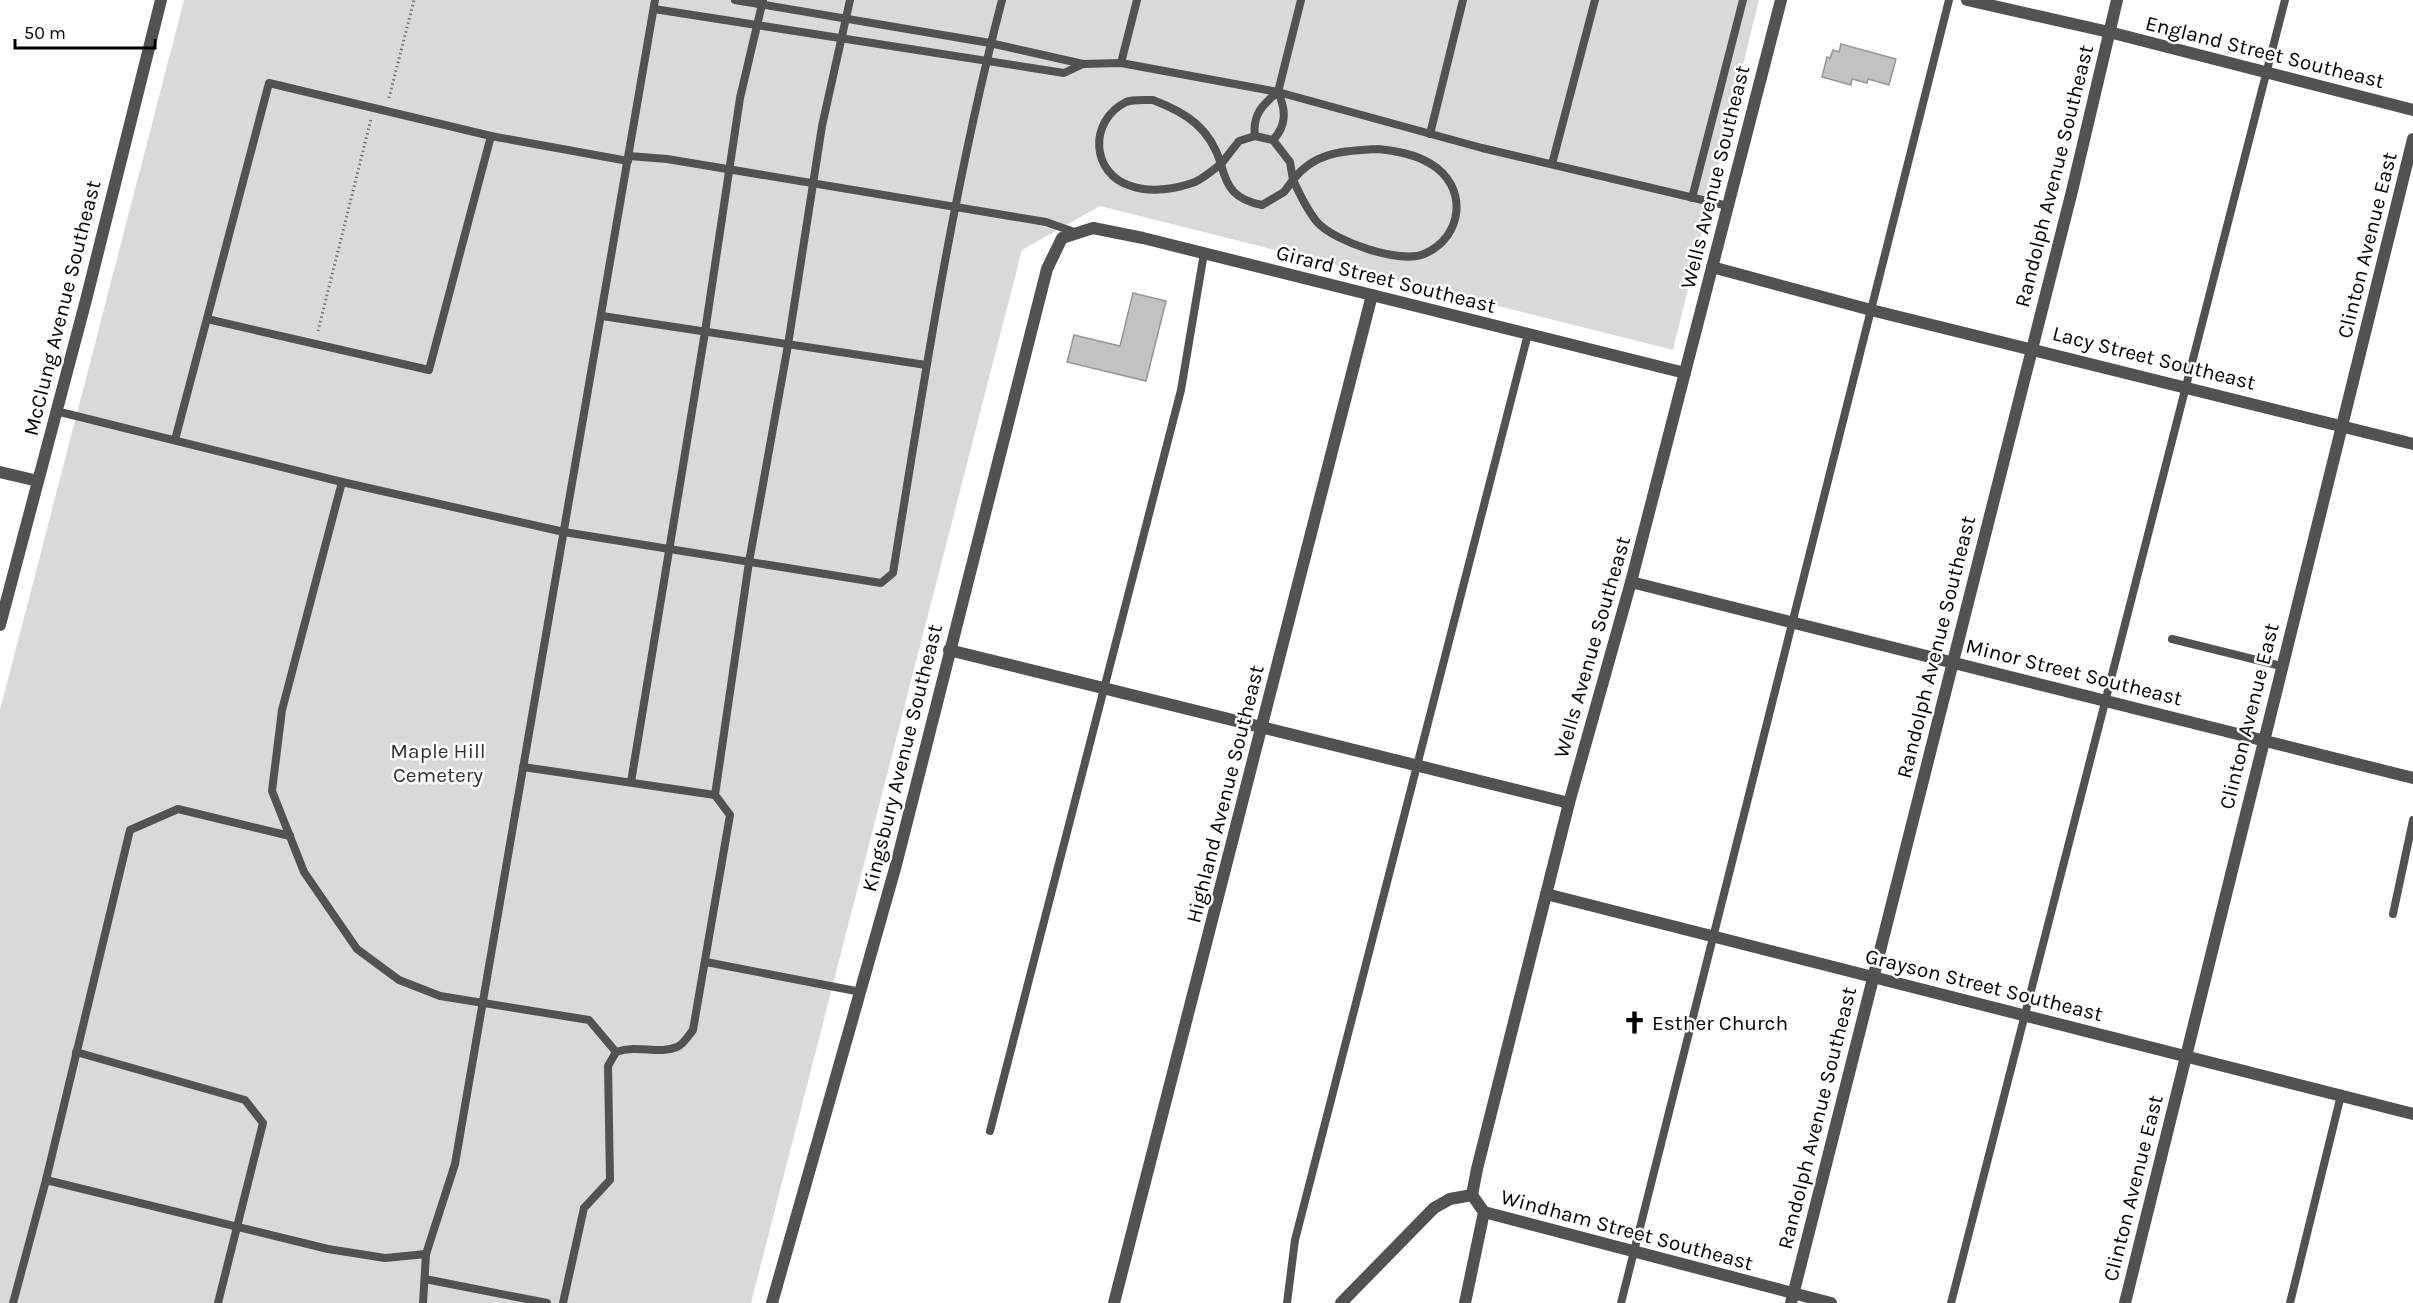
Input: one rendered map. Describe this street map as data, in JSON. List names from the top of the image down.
{
  "streets": {
    "street": [
      "England Street Southeast",
      "Randolph Avenue Southeast",
      "Wells Avenue Southeast",
      "Clinton Avenue East",
      "Girard Street Southeast",
      "McClung Avenue Southeast",
      "Lacy Street Southeast",
      "Minor Street Southeast",
      "Kingsbury Avenue Southeast",
      "Highland Avenue Southeast",
      "Grayson Street Southeast",
      "Windham Street Southeast"
    ]
  },
  "crossings": [
    ["England Street Southeast", "Randolph Avenue Southeast"],
    ["Randolph Avenue Southeast", "Lacy Street Southeast"],
    ["Randolph Avenue Southeast", "Minor Street Southeast"],
    ["Randolph Avenue Southeast", "Grayson Street Southeast"],
    ["Randolph Avenue Southeast", "Windham Street Southeast"],
    ["Wells Avenue Southeast", "Girard Street Southeast"],
    ["Wells Avenue Southeast", "Lacy Street Southeast"],
    ["Wells Avenue Southeast", "Minor Street Southeast"],
    ["Wells Avenue Southeast", "Grayson Street Southeast"],
    ["Clinton Avenue East", "Lacy Street Southeast"],
    ["Clinton Avenue East", "Minor Street Southeast"],
    ["Clinton Avenue East", "Grayson Street Southeast"],
    ["Girard Street Southeast", "Kingsbury Avenue Southeast"],
    ["Girard Street Southeast", "Highland Avenue Southeast"]
  ],
  "parks": ["Maple Hill Cemetery"],
  "places": {
    "church": ["Esther Church"]
  },
  "scale_bar": "50 m"
}
